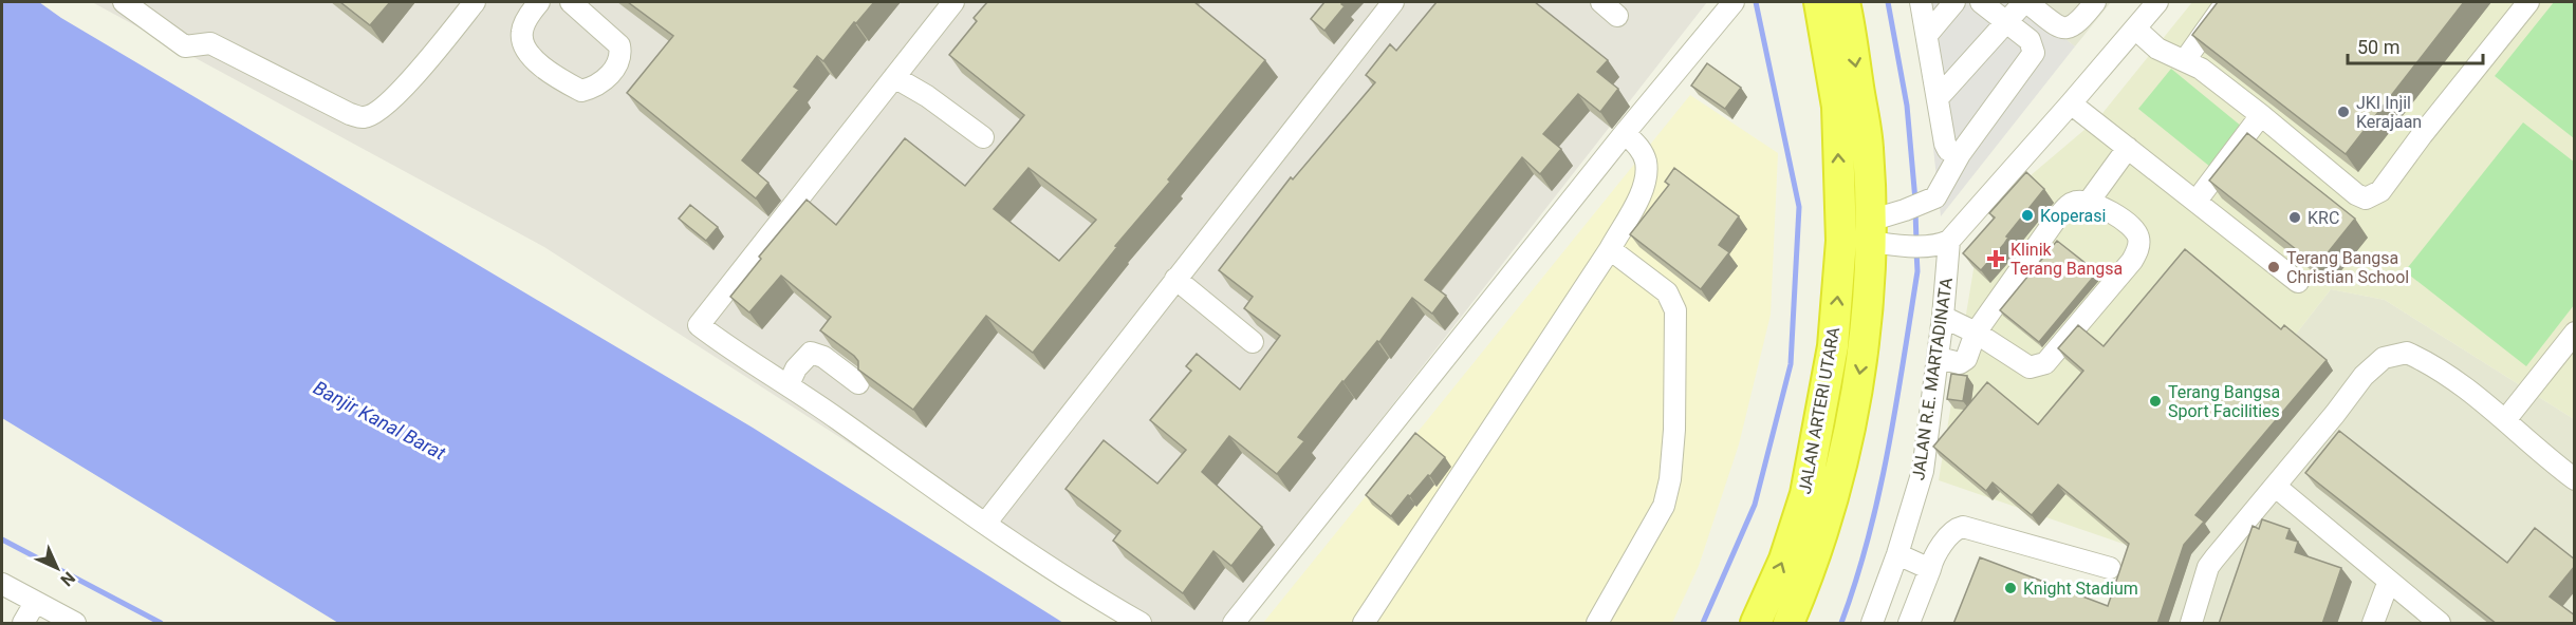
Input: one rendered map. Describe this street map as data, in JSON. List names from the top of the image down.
{
  "streets": {
    "highway": ["JALAN ARTERI UTARA"],
    "street": ["JALAN R.E. MARTADINATA"]
  },
  "water": ["Banjir Kanal Barat"],
  "places": {
    "other": [
      "JKI Injil Kerajaan",
      "Koperasi",
      "KRC",
      "Terang Bangsa Christian School",
      "Terang Bangsa Sport Facilities",
      "Knight Stadium"
    ],
    "health": ["Klinik Terang Bangsa"]
  },
  "scale_bar": "50 m",
  "north": "bottom right"
}
